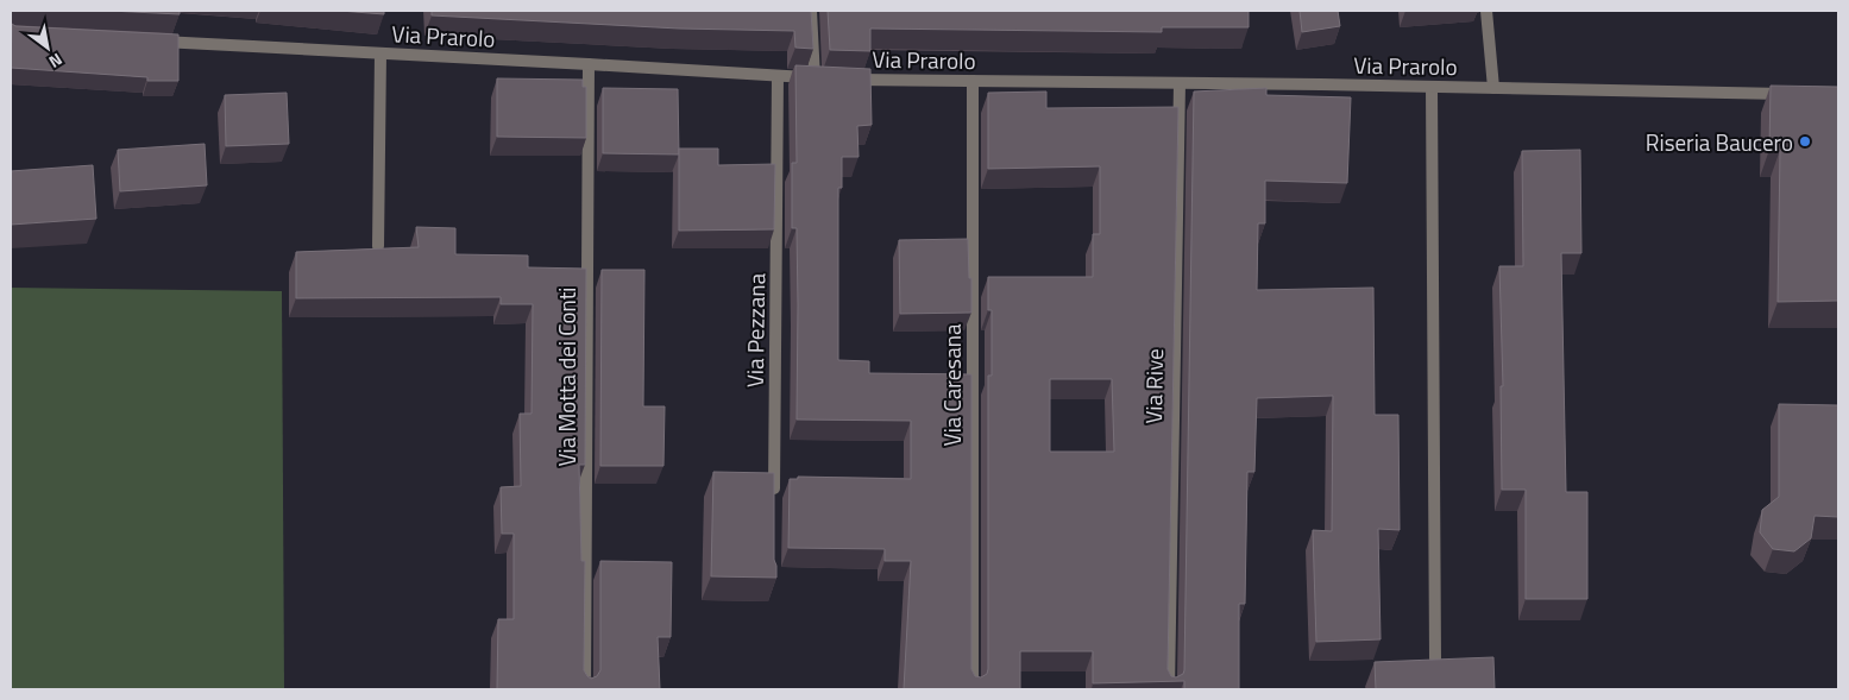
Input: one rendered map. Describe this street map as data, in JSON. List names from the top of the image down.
{
  "streets": {
    "street": [
      "Via Prarolo",
      "Via Pezzana",
      "Via Motta dei Conti",
      "Via Caresana",
      "Via Rive"
    ]
  },
  "crossings": [
    ["Via Prarolo", "Via Pezzana"],
    ["Via Prarolo", "Via Motta dei Conti"],
    ["Via Prarolo", "Via Caresana"],
    ["Via Prarolo", "Via Rive"]
  ],
  "places": ["Riseria Baucero"],
  "north": "bottom right"
}
